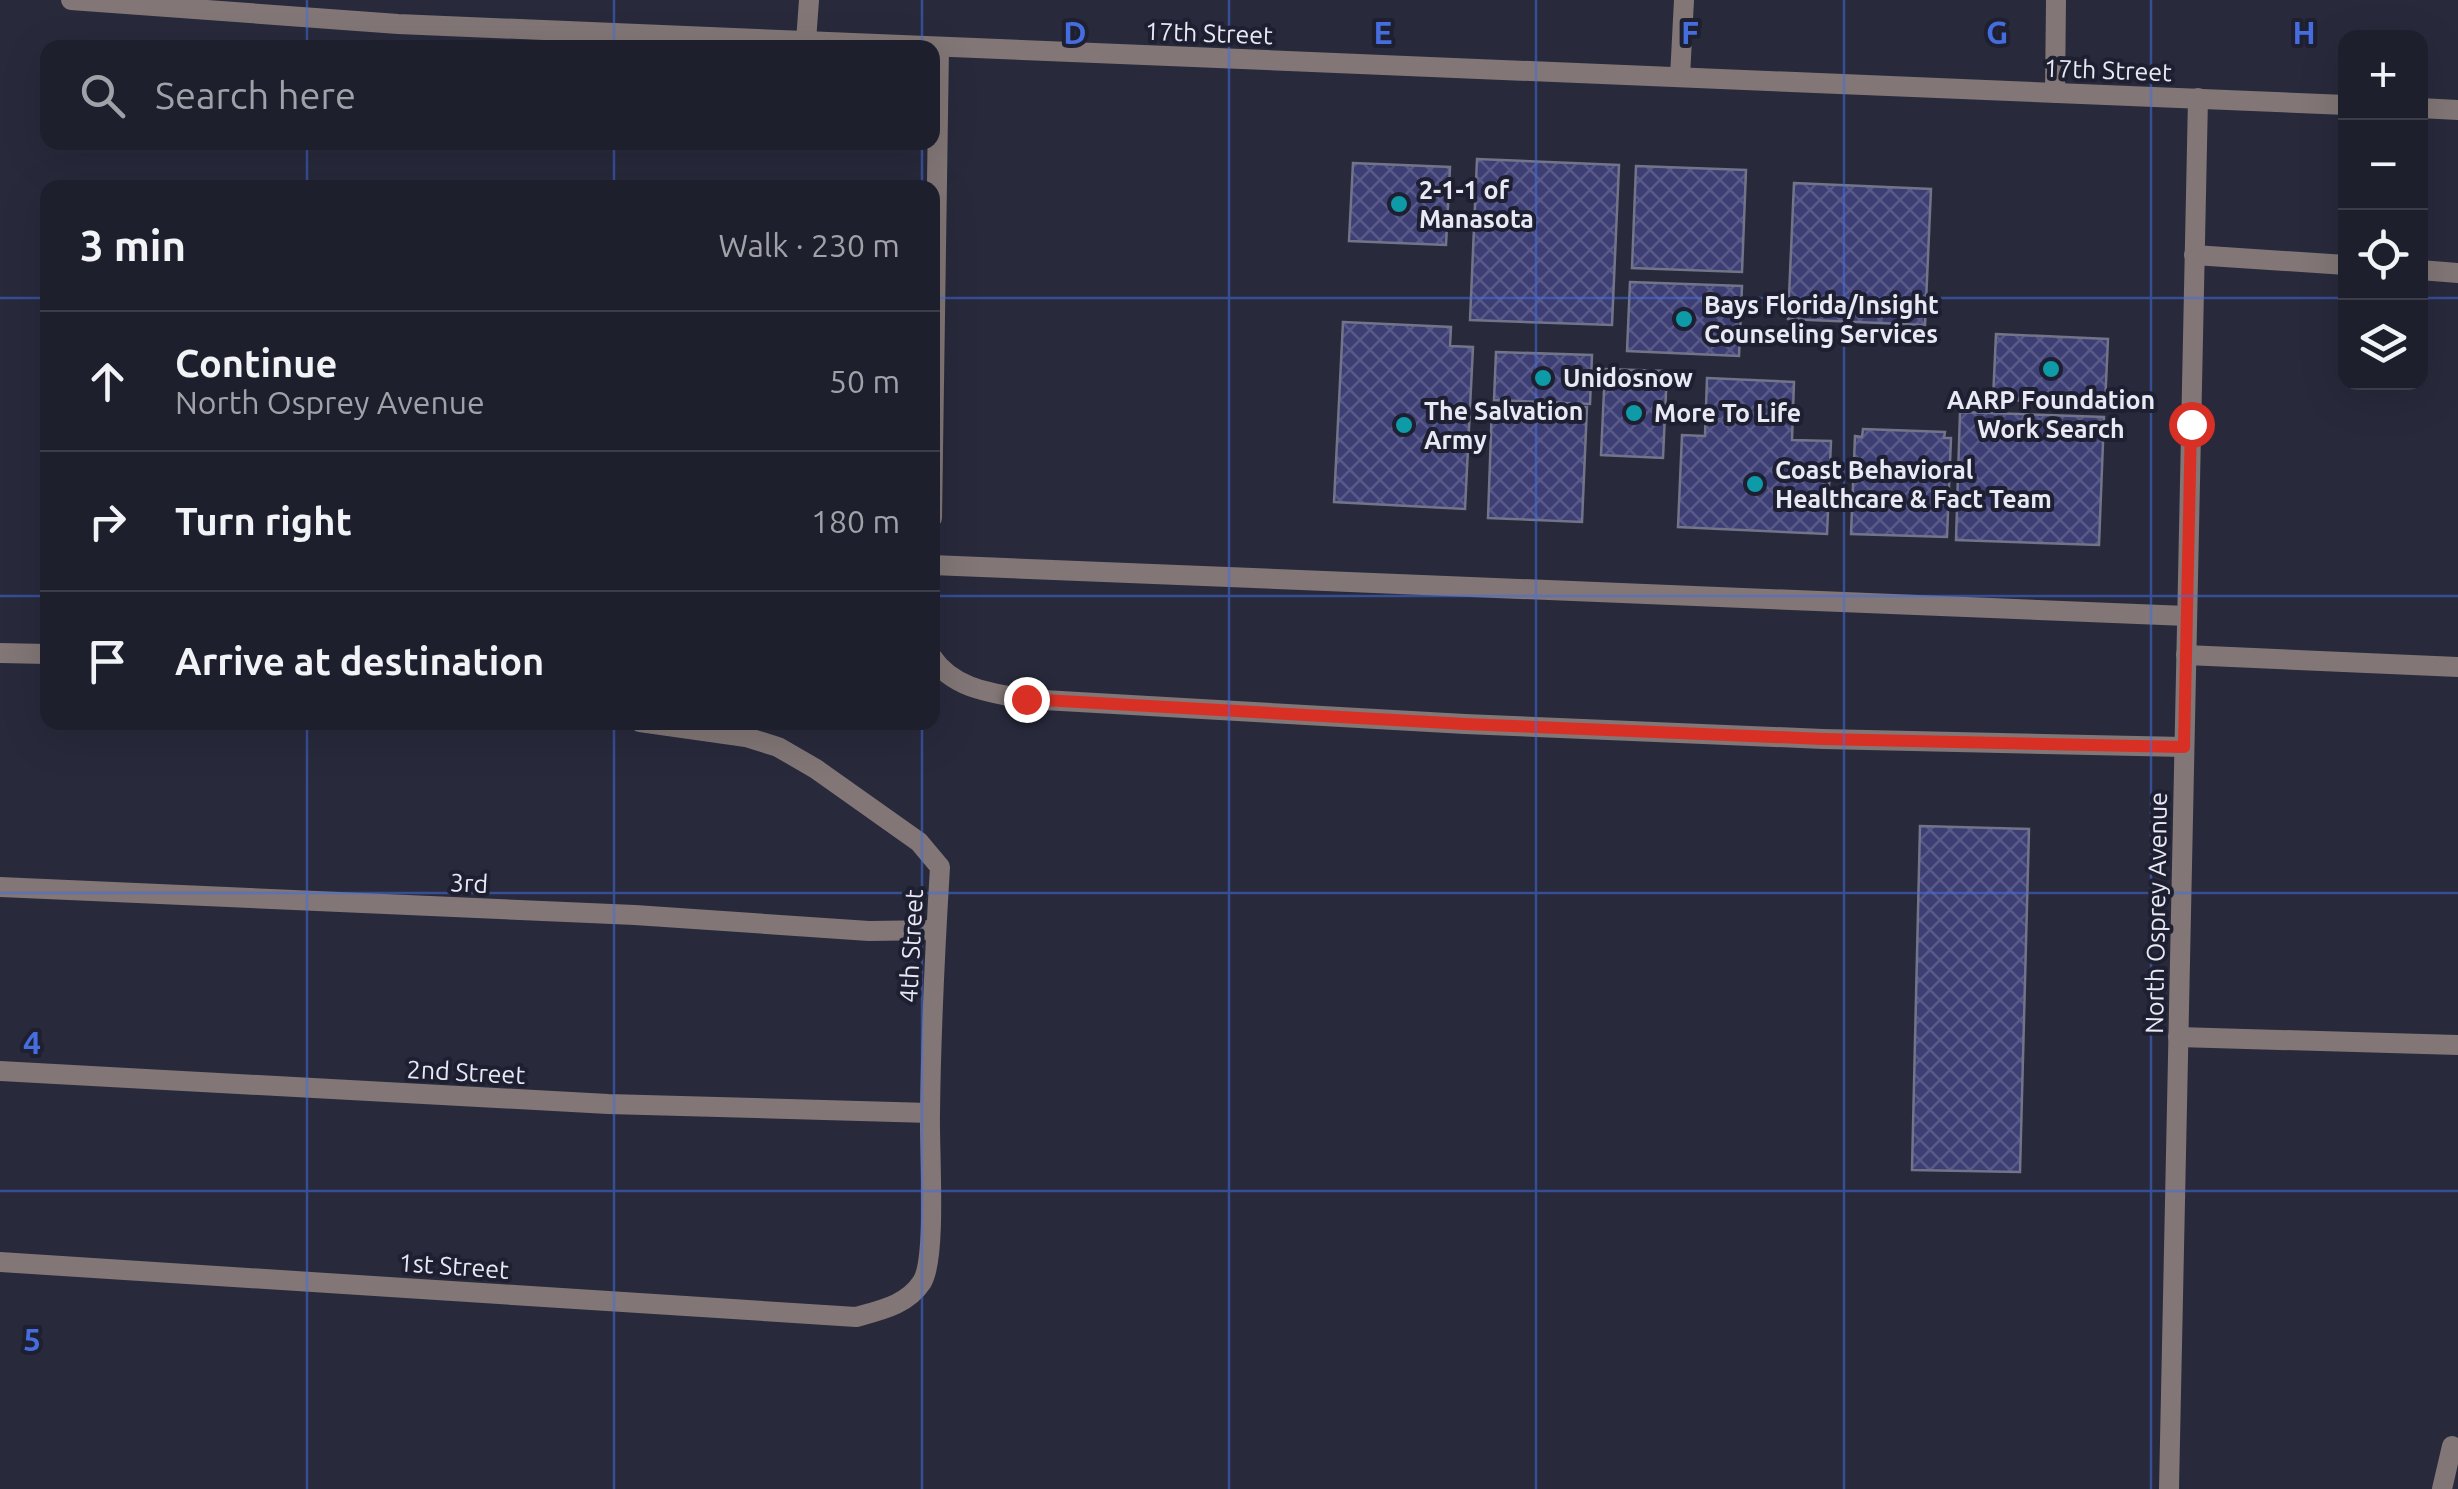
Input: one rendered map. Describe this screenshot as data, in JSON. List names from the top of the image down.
{
  "streets": {
    "street": [
      "17th Street",
      "3rd",
      "North Osprey Avenue",
      "4th Street",
      "2nd Street",
      "1st Street"
    ]
  },
  "crossings": [
    ["17th Street", "North Osprey Avenue"],
    ["3rd", "4th Street"],
    ["4th Street", "2nd Street"],
    ["4th Street", "1st Street"]
  ],
  "places": [
    "2-1-1 of Manasota",
    "Bays Florida/Insight Counseling Services",
    "AARP Foundation Work Search",
    "Unidosnow",
    "More To Life",
    "The Salvation Army",
    "Coast Behavioral Healthcare & Fact Team"
  ],
  "page": {
    "map_buttons": ["+", "−"],
    "search": "Search here",
    "heading": ["3 min", "Walk · 230 m"],
    "list": [
      ["Continue", "North Osprey Avenue", "50 m"],
      ["Turn right", "180 m"],
      "Arrive at destination"
    ]
  },
  "grid": {
    "columns": [
      "D",
      "E",
      "F",
      "G",
      "H"
    ],
    "rows": ["4", "5"]
  }
}
